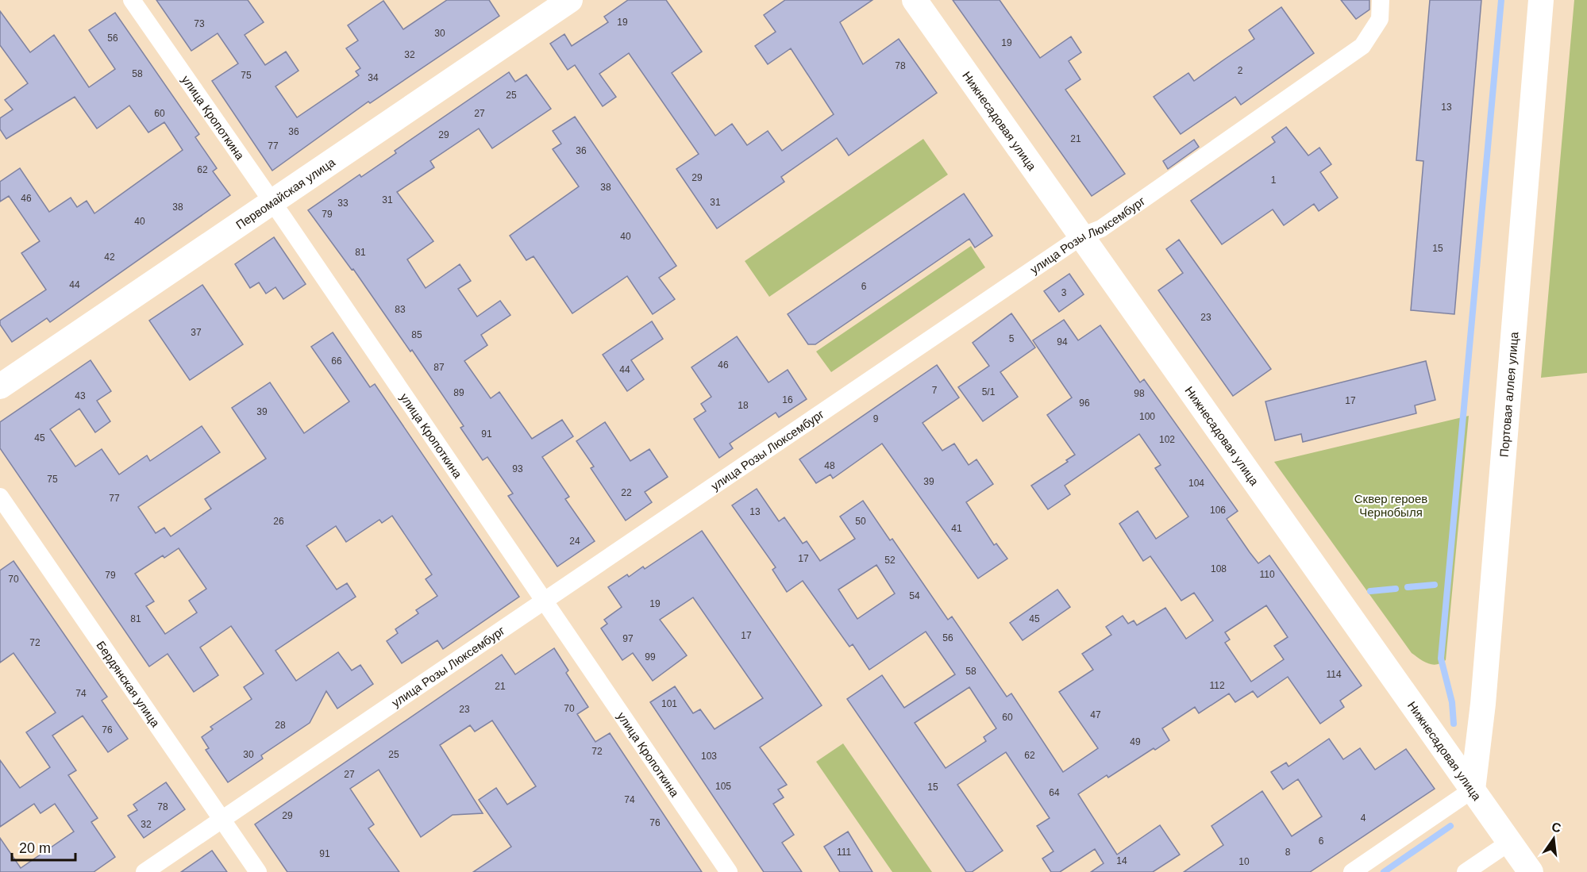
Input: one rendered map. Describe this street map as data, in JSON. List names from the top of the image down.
{
  "streets": {
    "street": [
      "улица Кропоткина",
      "Нижнесадовая улица",
      "Первомайская улица",
      "улица Розы Люксембург",
      "Портовая аллея улица",
      "Бердянская улица"
    ]
  },
  "crossings": [
    ["улица Кропоткина", "Первомайская улица"],
    ["улица Кропоткина", "улица Розы Люксембург"],
    ["Нижнесадовая улица", "улица Розы Люксембург"],
    ["Нижнесадовая улица", "Портовая аллея улица"],
    ["улица Розы Люксембург", "Бердянская улица"]
  ],
  "parks": ["Сквер героев Чернобыля"],
  "house_numbers": [
    "19",
    "73",
    "30",
    "56",
    "19",
    "32",
    "78",
    "2",
    "58",
    "75",
    "34",
    "25",
    "13",
    "60",
    "27",
    "36",
    "29",
    "21",
    "77",
    "36",
    "62",
    "29",
    "1",
    "38",
    "46",
    "31",
    "31",
    "33",
    "38",
    "79",
    "40",
    "40",
    "15",
    "81",
    "42",
    "44",
    "6",
    "3",
    "83",
    "23",
    "37",
    "85",
    "5",
    "94",
    "66",
    "46",
    "87",
    "44",
    "7",
    "5/1",
    "89",
    "98",
    "43",
    "16",
    "17",
    "96",
    "18",
    "39",
    "100",
    "9",
    "91",
    "45",
    "102",
    "48",
    "93",
    "75",
    "39",
    "104",
    "22",
    "77",
    "106",
    "13",
    "26",
    "50",
    "41",
    "24",
    "17",
    "52",
    "108",
    "110",
    "79",
    "70",
    "54",
    "19",
    "81",
    "45",
    "17",
    "56",
    "97",
    "72",
    "99",
    "58",
    "114",
    "112",
    "21",
    "74",
    "101",
    "70",
    "23",
    "47",
    "60",
    "28",
    "76",
    "49",
    "72",
    "30",
    "25",
    "62",
    "103",
    "27",
    "105",
    "15",
    "64",
    "74",
    "78",
    "29",
    "4",
    "76",
    "32",
    "6",
    "111",
    "8",
    "91",
    "14",
    "10"
  ],
  "scale_bar": "20 m",
  "north": "top"
}
